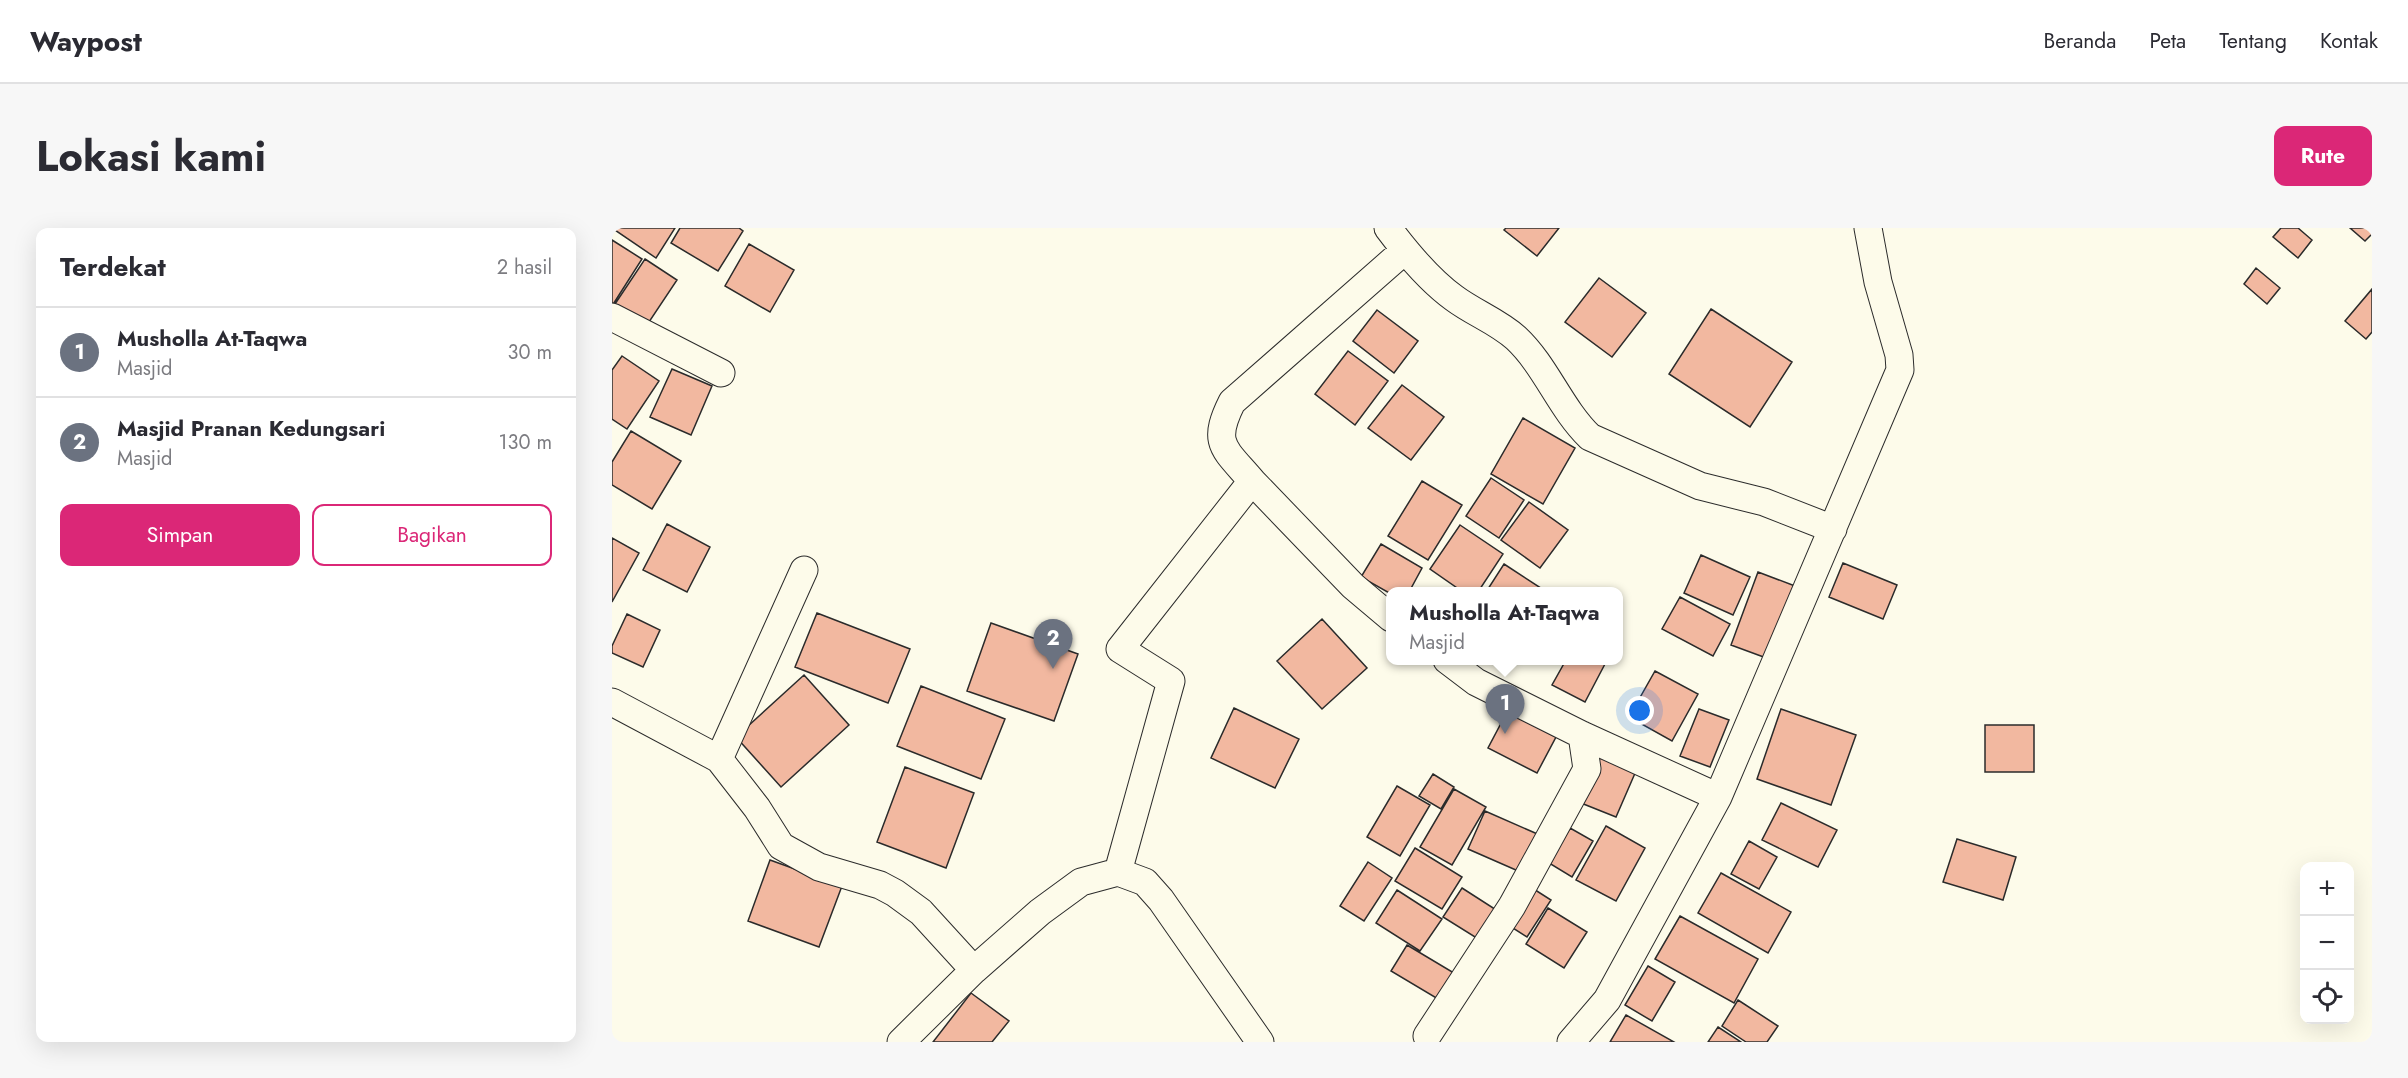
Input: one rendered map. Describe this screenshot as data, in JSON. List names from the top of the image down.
{
  "page": {
    "header": "Waypost",
    "nav": [
      "Beranda",
      "Peta",
      "Tentang",
      "Kontak"
    ],
    "title": "Lokasi kami",
    "buttons": [
      "Rute",
      ["Simpan", "Bagikan"]
    ],
    "heading": ["Terdekat", "2 hasil"],
    "list": [
      {
        "mark": "1",
        "name": "Musholla At-Taqwa",
        "note": "Masjid",
        "value": "30 m"
      },
      {
        "mark": "2",
        "name": "Masjid Pranan Kedungsari",
        "note": "Masjid",
        "value": "130 m"
      }
    ],
    "popup": ["Musholla At-Taqwa", "Masjid"],
    "pins": ["2", "1"],
    "map_buttons": ["+", "−"]
  }
}
